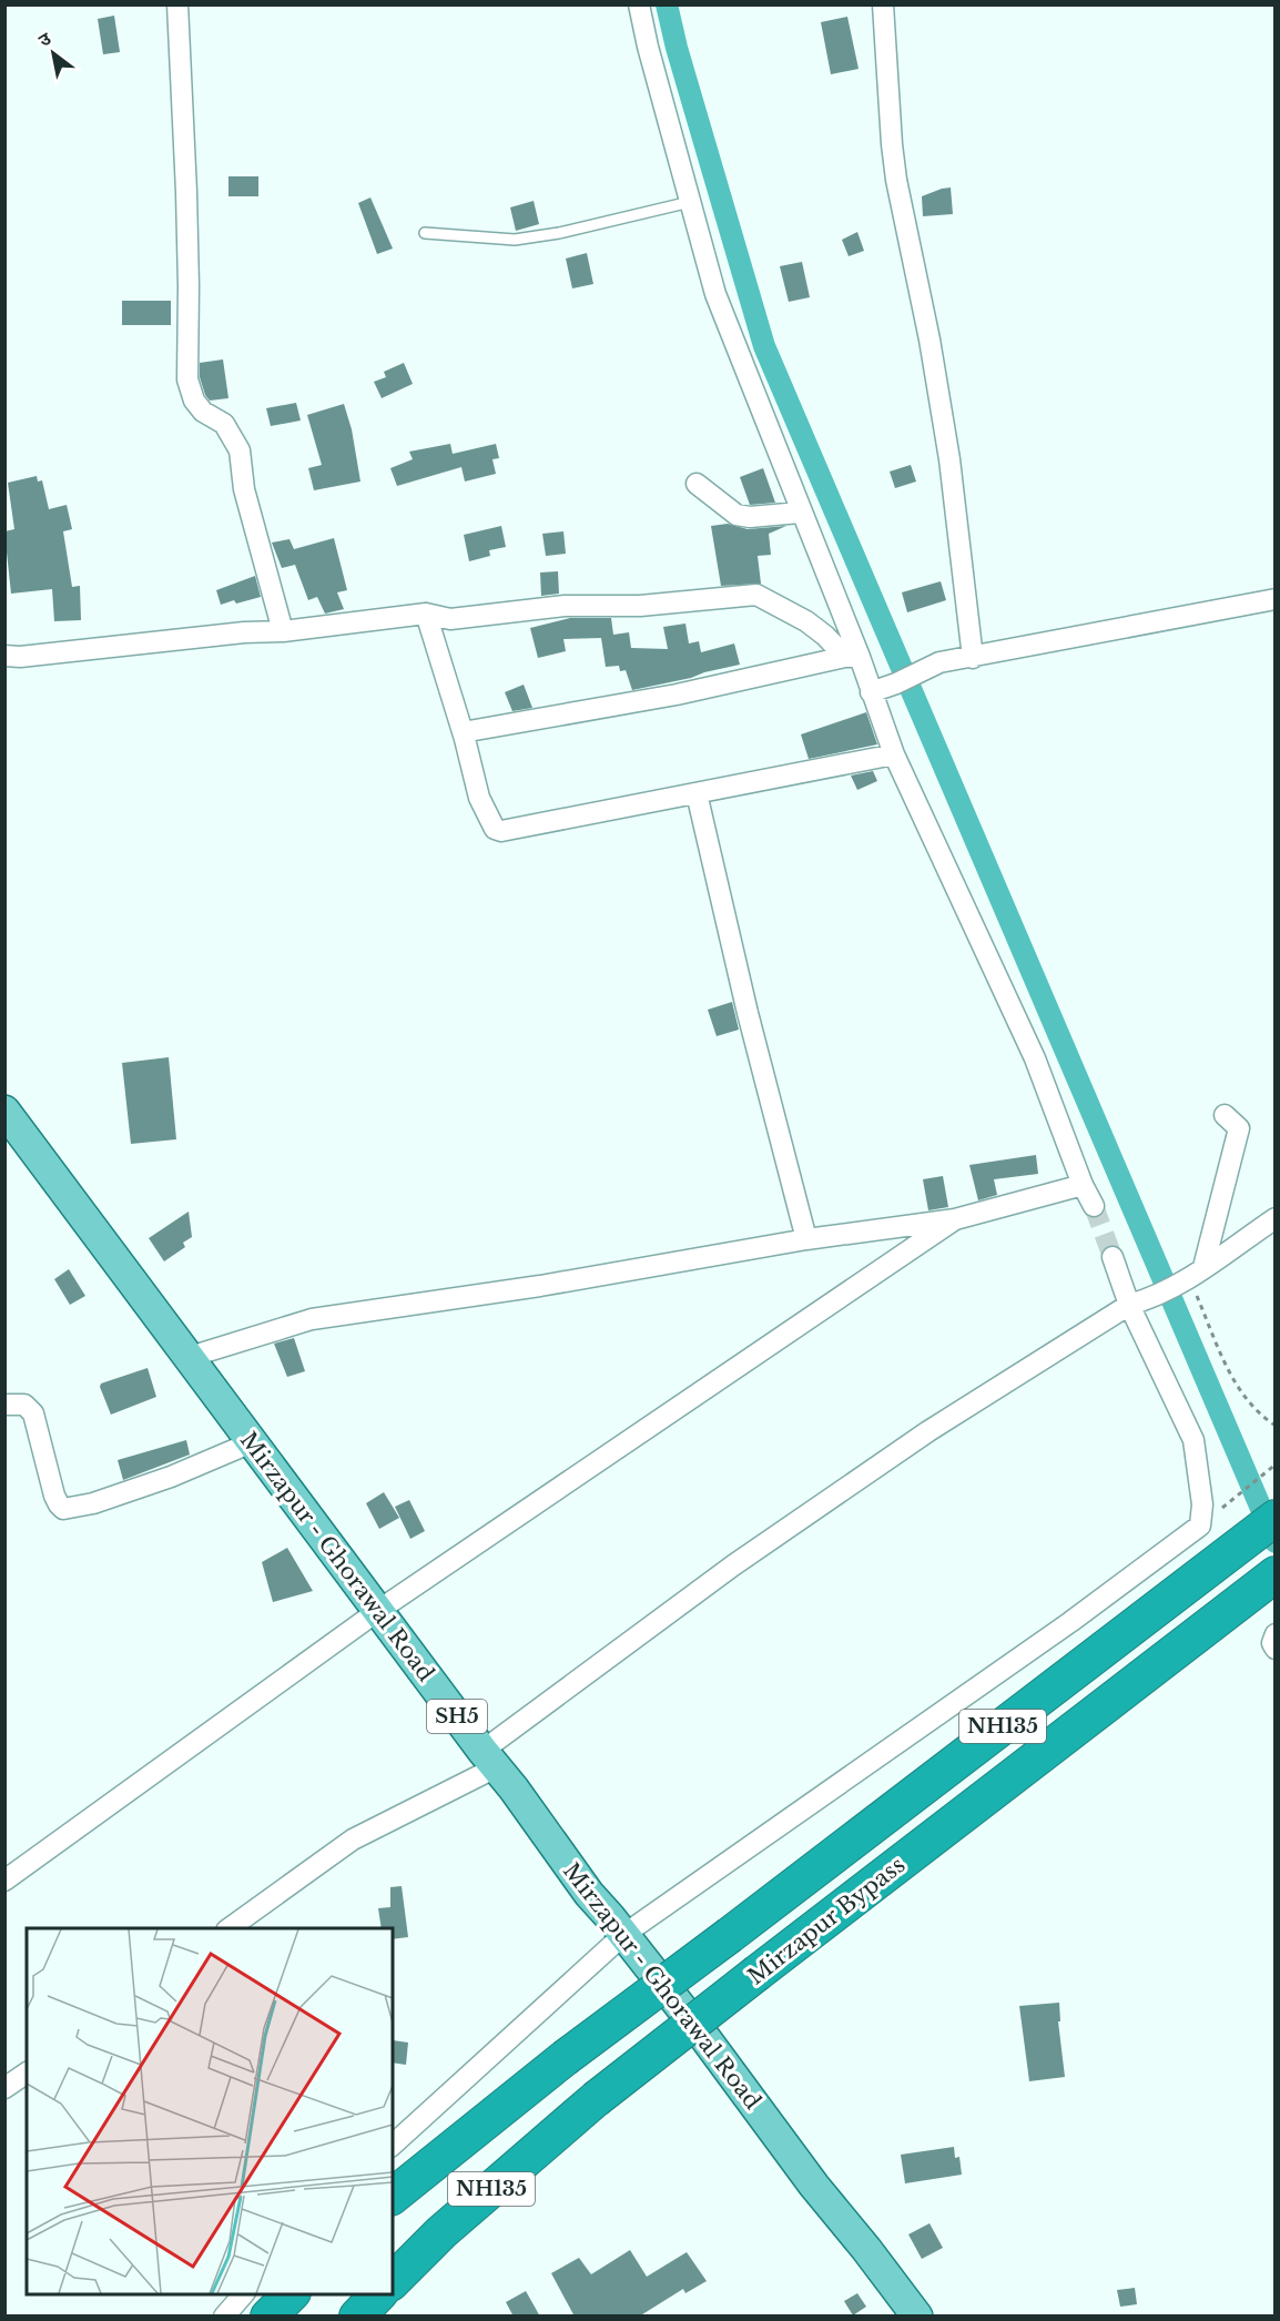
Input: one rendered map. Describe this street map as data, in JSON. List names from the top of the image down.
{
  "streets": {
    "highway": ["NH135", "Mirzapur Bypass"],
    "main road": ["Mirzapur - Ghorawal Road", "SH5"]
  },
  "north": "top left"
}
